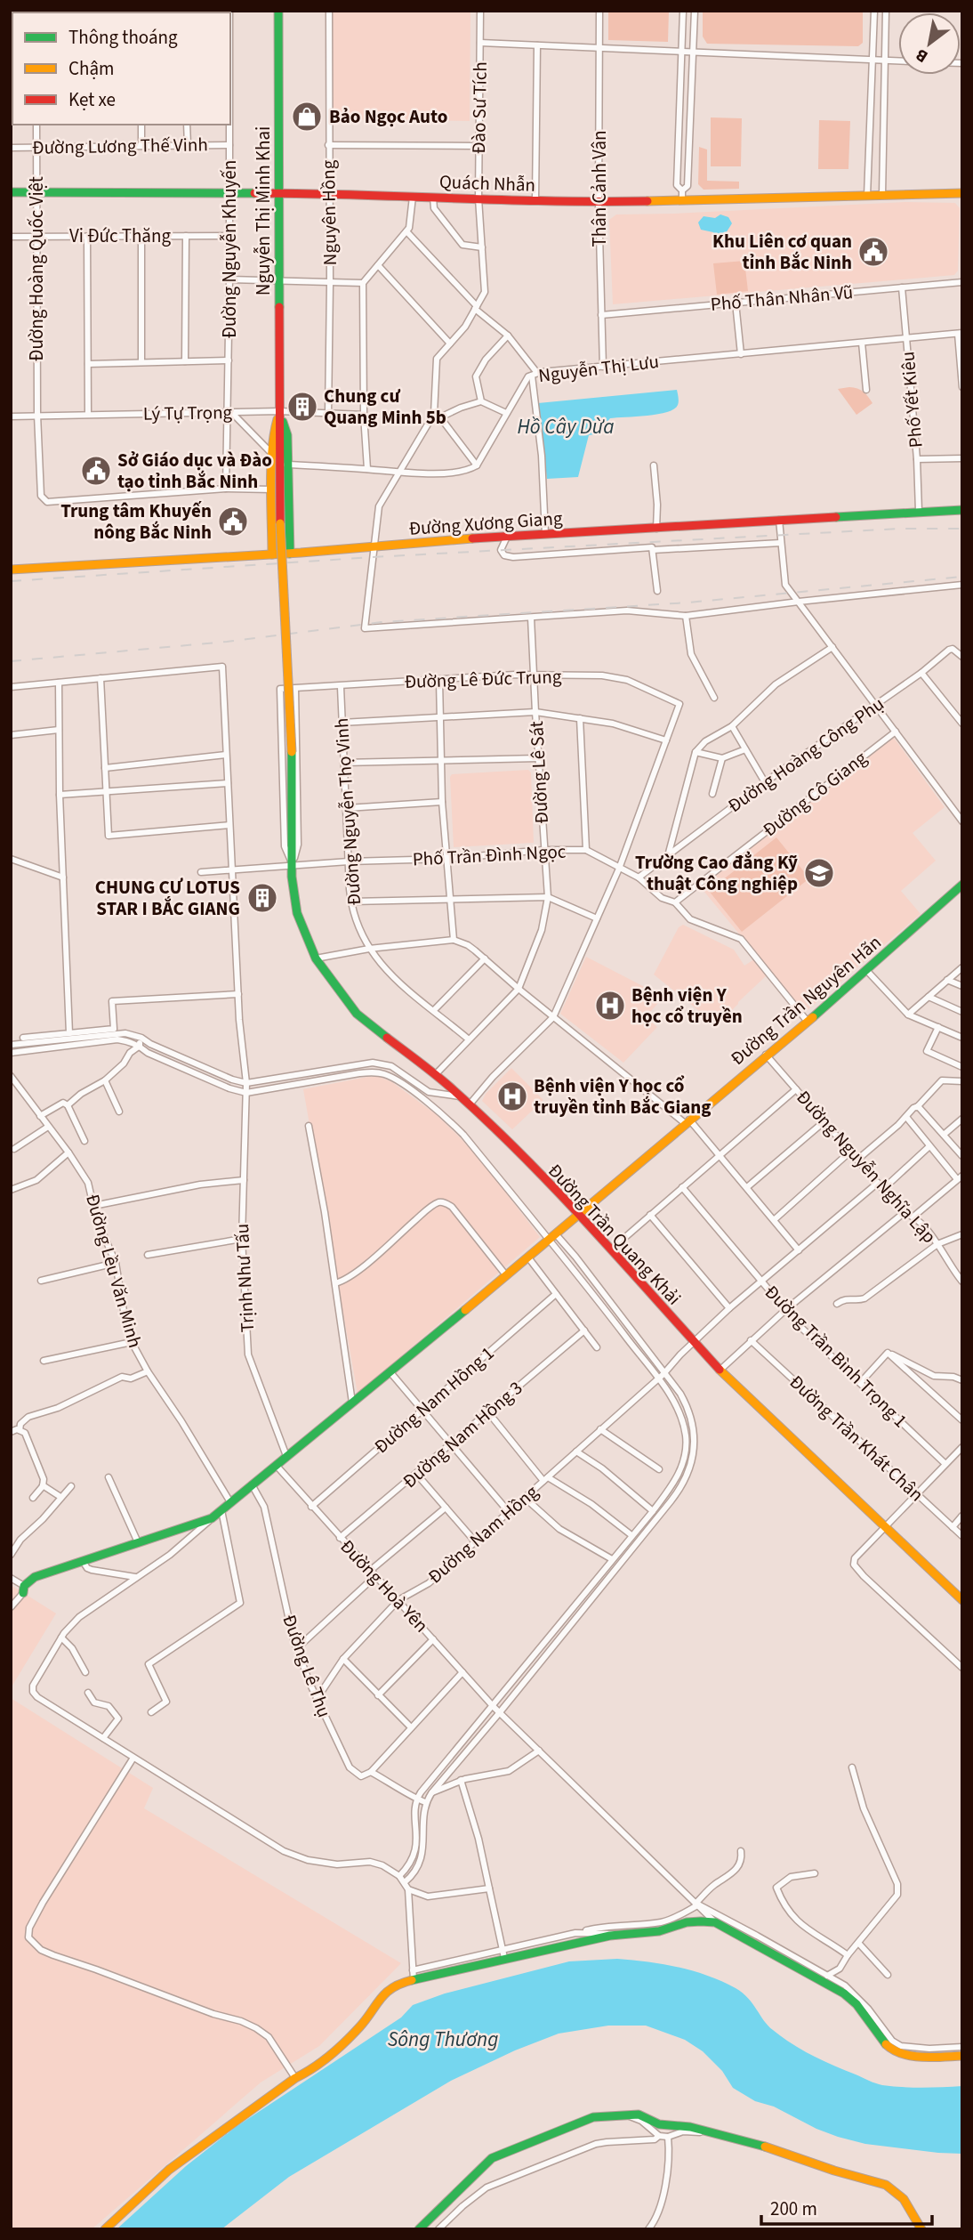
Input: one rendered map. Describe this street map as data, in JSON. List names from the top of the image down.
{
  "streets": {
    "street": [
      "Đào Sư Tích",
      "Đường Lương Thế Vinh",
      "Quách Nhẫn",
      "Thân Cảnh Vân",
      "Nguyễn Thị Minh Khai",
      "Nguyên Hồng",
      "Vi Đức Thăng",
      "Đường Nguyễn Khuyến",
      "Đường Hoàng Quốc Việt",
      "Phố Thân Nhân Vũ",
      "Nguyễn Thị Lưu",
      "Phố Yết Kiêu",
      "Lý Tự Trọng",
      "Đường Xương Giang",
      "Đường Lê Đức Trung",
      "Đường Hoàng Công Phụ",
      "Đường Lê Sát",
      "Đường Cô Giang",
      "Đường Nguyễn Thọ Vinh",
      "Phố Trần Đình Ngọc",
      "Đường Trần Nguyên Hãn",
      "Đường Nguyễn Nghĩa Lập",
      "Đường Trần Quang Khải",
      "Đường Lều Văn Minh",
      "Trịnh Như Tấu",
      "Đường Trần Bình Trọng 1",
      "Đường Nam Hồng 1",
      "Đường Nam Hồng 3",
      "Đường Trần Khát Chân",
      "Đường Nam Hồng",
      "Đường Hoà Yên",
      "Đường Lê Thụ"
    ]
  },
  "crossings": [
    ["Đào Sư Tích", "Quách Nhẫn"],
    ["Đào Sư Tích", "Đường Xương Giang"],
    ["Đào Sư Tích", "Đường Lê Sát"],
    ["Đường Lương Thế Vinh", "Đường Nguyễn Khuyến"],
    ["Đường Lương Thế Vinh", "Đường Hoàng Quốc Việt"],
    ["Quách Nhẫn", "Thân Cảnh Vân"],
    ["Quách Nhẫn", "Nguyễn Thị Minh Khai"],
    ["Quách Nhẫn", "Nguyên Hồng"],
    ["Quách Nhẫn", "Đường Nguyễn Khuyến"],
    ["Quách Nhẫn", "Đường Hoàng Quốc Việt"],
    ["Thân Cảnh Vân", "Phố Thân Nhân Vũ"],
    ["Thân Cảnh Vân", "Nguyễn Thị Lưu"],
    ["Nguyễn Thị Minh Khai", "Lý Tự Trọng"],
    ["Nguyên Hồng", "Lý Tự Trọng"],
    ["Vi Đức Thăng", "Đường Nguyễn Khuyến"],
    ["Vi Đức Thăng", "Đường Hoàng Quốc Việt"],
    ["Đường Nguyễn Khuyến", "Đường Hoàng Quốc Việt"],
    ["Đường Nguyễn Khuyến", "Lý Tự Trọng"],
    ["Đường Hoàng Quốc Việt", "Lý Tự Trọng"],
    ["Phố Thân Nhân Vũ", "Phố Yết Kiêu"],
    ["Nguyễn Thị Lưu", "Phố Yết Kiêu"],
    ["Phố Yết Kiêu", "Đường Xương Giang"],
    ["Đường Lê Đức Trung", "Đường Lê Sát"],
    ["Đường Lê Đức Trung", "Đường Nguyễn Thọ Vinh"],
    ["Đường Lê Đức Trung", "Đường Trần Quang Khải"],
    ["Đường Hoàng Công Phụ", "Phố Trần Đình Ngọc"],
    ["Đường Lê Sát", "Đường Nguyễn Thọ Vinh"],
    ["Đường Lê Sát", "Phố Trần Đình Ngọc"],
    ["Đường Lê Sát", "Đường Trần Quang Khải"],
    ["Đường Cô Giang", "Phố Trần Đình Ngọc"],
    ["Đường Nguyễn Thọ Vinh", "Phố Trần Đình Ngọc"],
    ["Phố Trần Đình Ngọc", "Đường Trần Nguyên Hãn"],
    ["Phố Trần Đình Ngọc", "Đường Trần Quang Khải"],
    ["Phố Trần Đình Ngọc", "Trịnh Như Tấu"],
    ["Đường Trần Nguyên Hãn", "Đường Nguyễn Nghĩa Lập"],
    ["Đường Trần Nguyên Hãn", "Đường Trần Quang Khải"],
    ["Đường Trần Nguyên Hãn", "Đường Lều Văn Minh"],
    ["Đường Trần Nguyên Hãn", "Trịnh Như Tấu"],
    ["Đường Trần Nguyên Hãn", "Đường Hoà Yên"],
    ["Đường Trần Nguyên Hãn", "Đường Lê Thụ"],
    ["Đường Nguyễn Nghĩa Lập", "Đường Nam Hồng"],
    ["Đường Trần Quang Khải", "Đường Nam Hồng"],
    ["Đường Trần Bình Trọng 1", "Đường Nam Hồng"],
    ["Đường Nam Hồng 1", "Đường Hoà Yên"],
    ["Đường Nam Hồng 3", "Đường Hoà Yên"],
    ["Đường Nam Hồng", "Đường Hoà Yên"],
    ["Đường Nam Hồng", "Đường Lê Thụ"]
  ],
  "water": ["Hồ Cây Dừa", "Sông Thương"],
  "places": {
    "shop": ["Bảo Ngọc Auto"],
    "public building": ["Khu Liên cơ quan tỉnh Bắc Ninh", "Sở Giáo dục và Đào tạo tỉnh Bắc Ninh", "Trung tâm Khuyến nông Bắc Ninh"],
    "building": ["Chung cư Quang Minh 5b", "CHUNG CƯ LOTUS STAR I BẮC GIANG"],
    "school or university": ["Trường Cao đẳng Kỹ thuật Công nghiệp"],
    "hospital": ["Bệnh viện Y học cổ truyền", "Bệnh viện Y học cổ truyền tỉnh Bắc Giang"]
  },
  "legend": ["Thông thoáng", "Chậm", "Kẹt xe"],
  "scale_bar": "200 m",
  "north": "bottom left"
}
